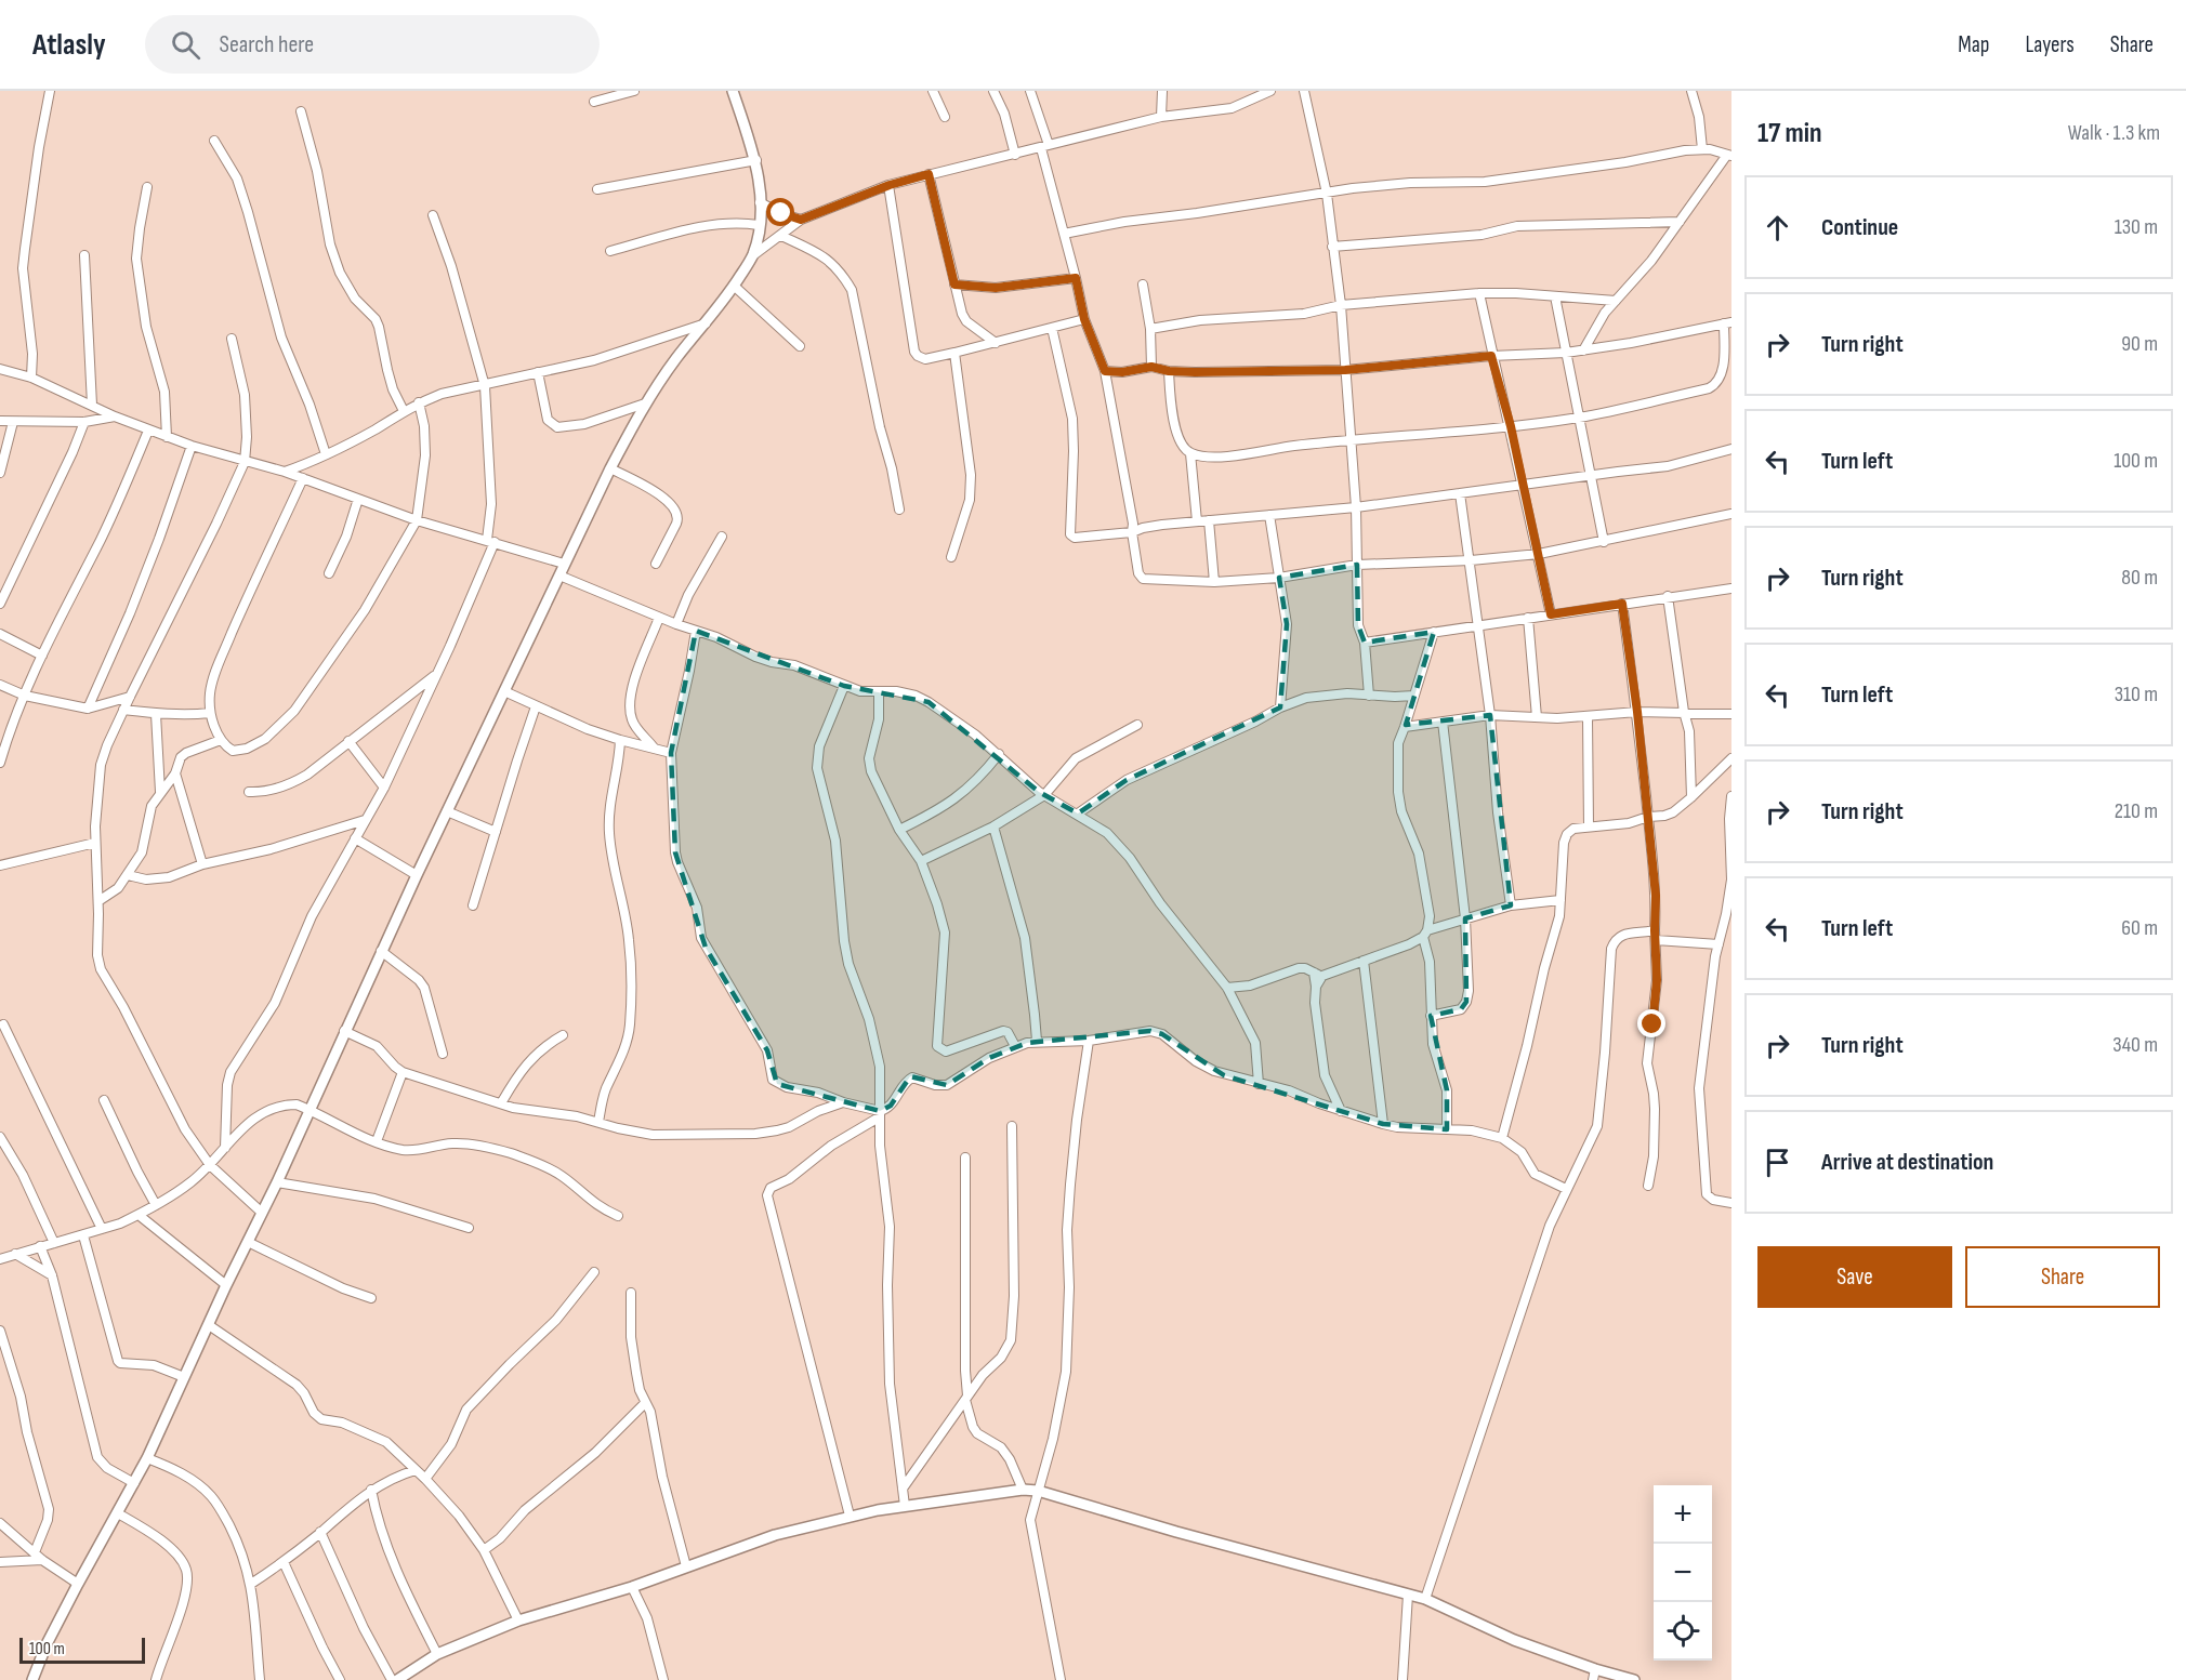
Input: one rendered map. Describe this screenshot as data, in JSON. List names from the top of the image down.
{
  "scale_bar": "100 m",
  "page": {
    "header": "Atlasly",
    "search": "Search here",
    "nav": ["Map", "Layers", "Share"],
    "heading": ["17 min", "Walk · 1.3 km"],
    "list": [
      ["Continue", "130 m"],
      ["Turn right", "90 m"],
      ["Turn left", "100 m"],
      ["Turn right", "80 m"],
      ["Turn left", "310 m"],
      ["Turn right", "210 m"],
      ["Turn left", "60 m"],
      ["Turn right", "340 m"],
      "Arrive at destination"
    ],
    "buttons": ["Save", "Share"],
    "map_buttons": ["+", "−"],
    "scale": "100 m"
  }
}
